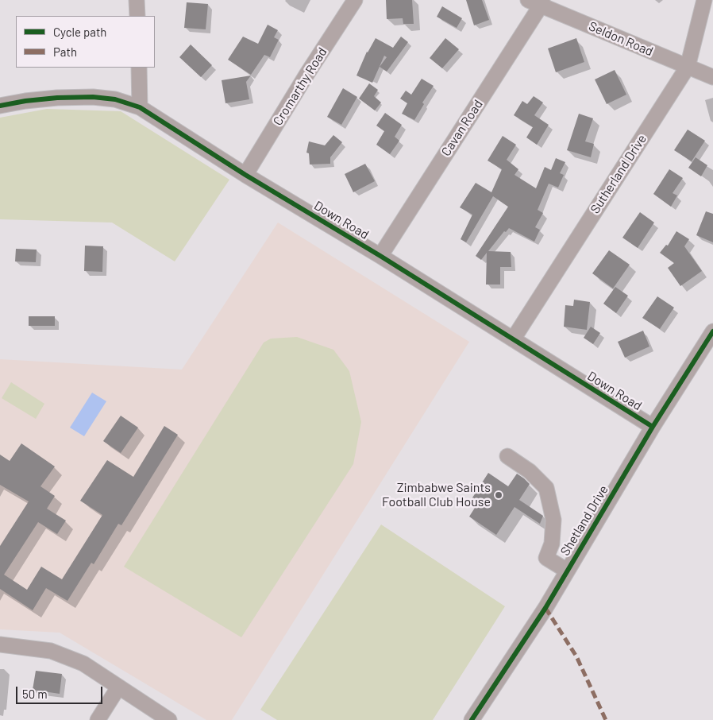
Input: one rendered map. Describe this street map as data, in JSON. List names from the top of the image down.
{
  "streets": {
    "street": [
      "Seldon Road",
      "Cromarthy Road",
      "Cavan Road",
      "Sutherland Drive",
      "Down Road",
      "Shetland Drive"
    ]
  },
  "crossings": [
    ["Seldon Road", "Cavan Road"],
    ["Seldon Road", "Sutherland Drive"],
    ["Cromarthy Road", "Down Road"],
    ["Cavan Road", "Down Road"],
    ["Sutherland Drive", "Down Road"],
    ["Down Road", "Shetland Drive"]
  ],
  "places": ["Zimbabwe Saints Football Club House"],
  "legend": ["Cycle path", "Path"],
  "scale_bar": "50 m"
}
